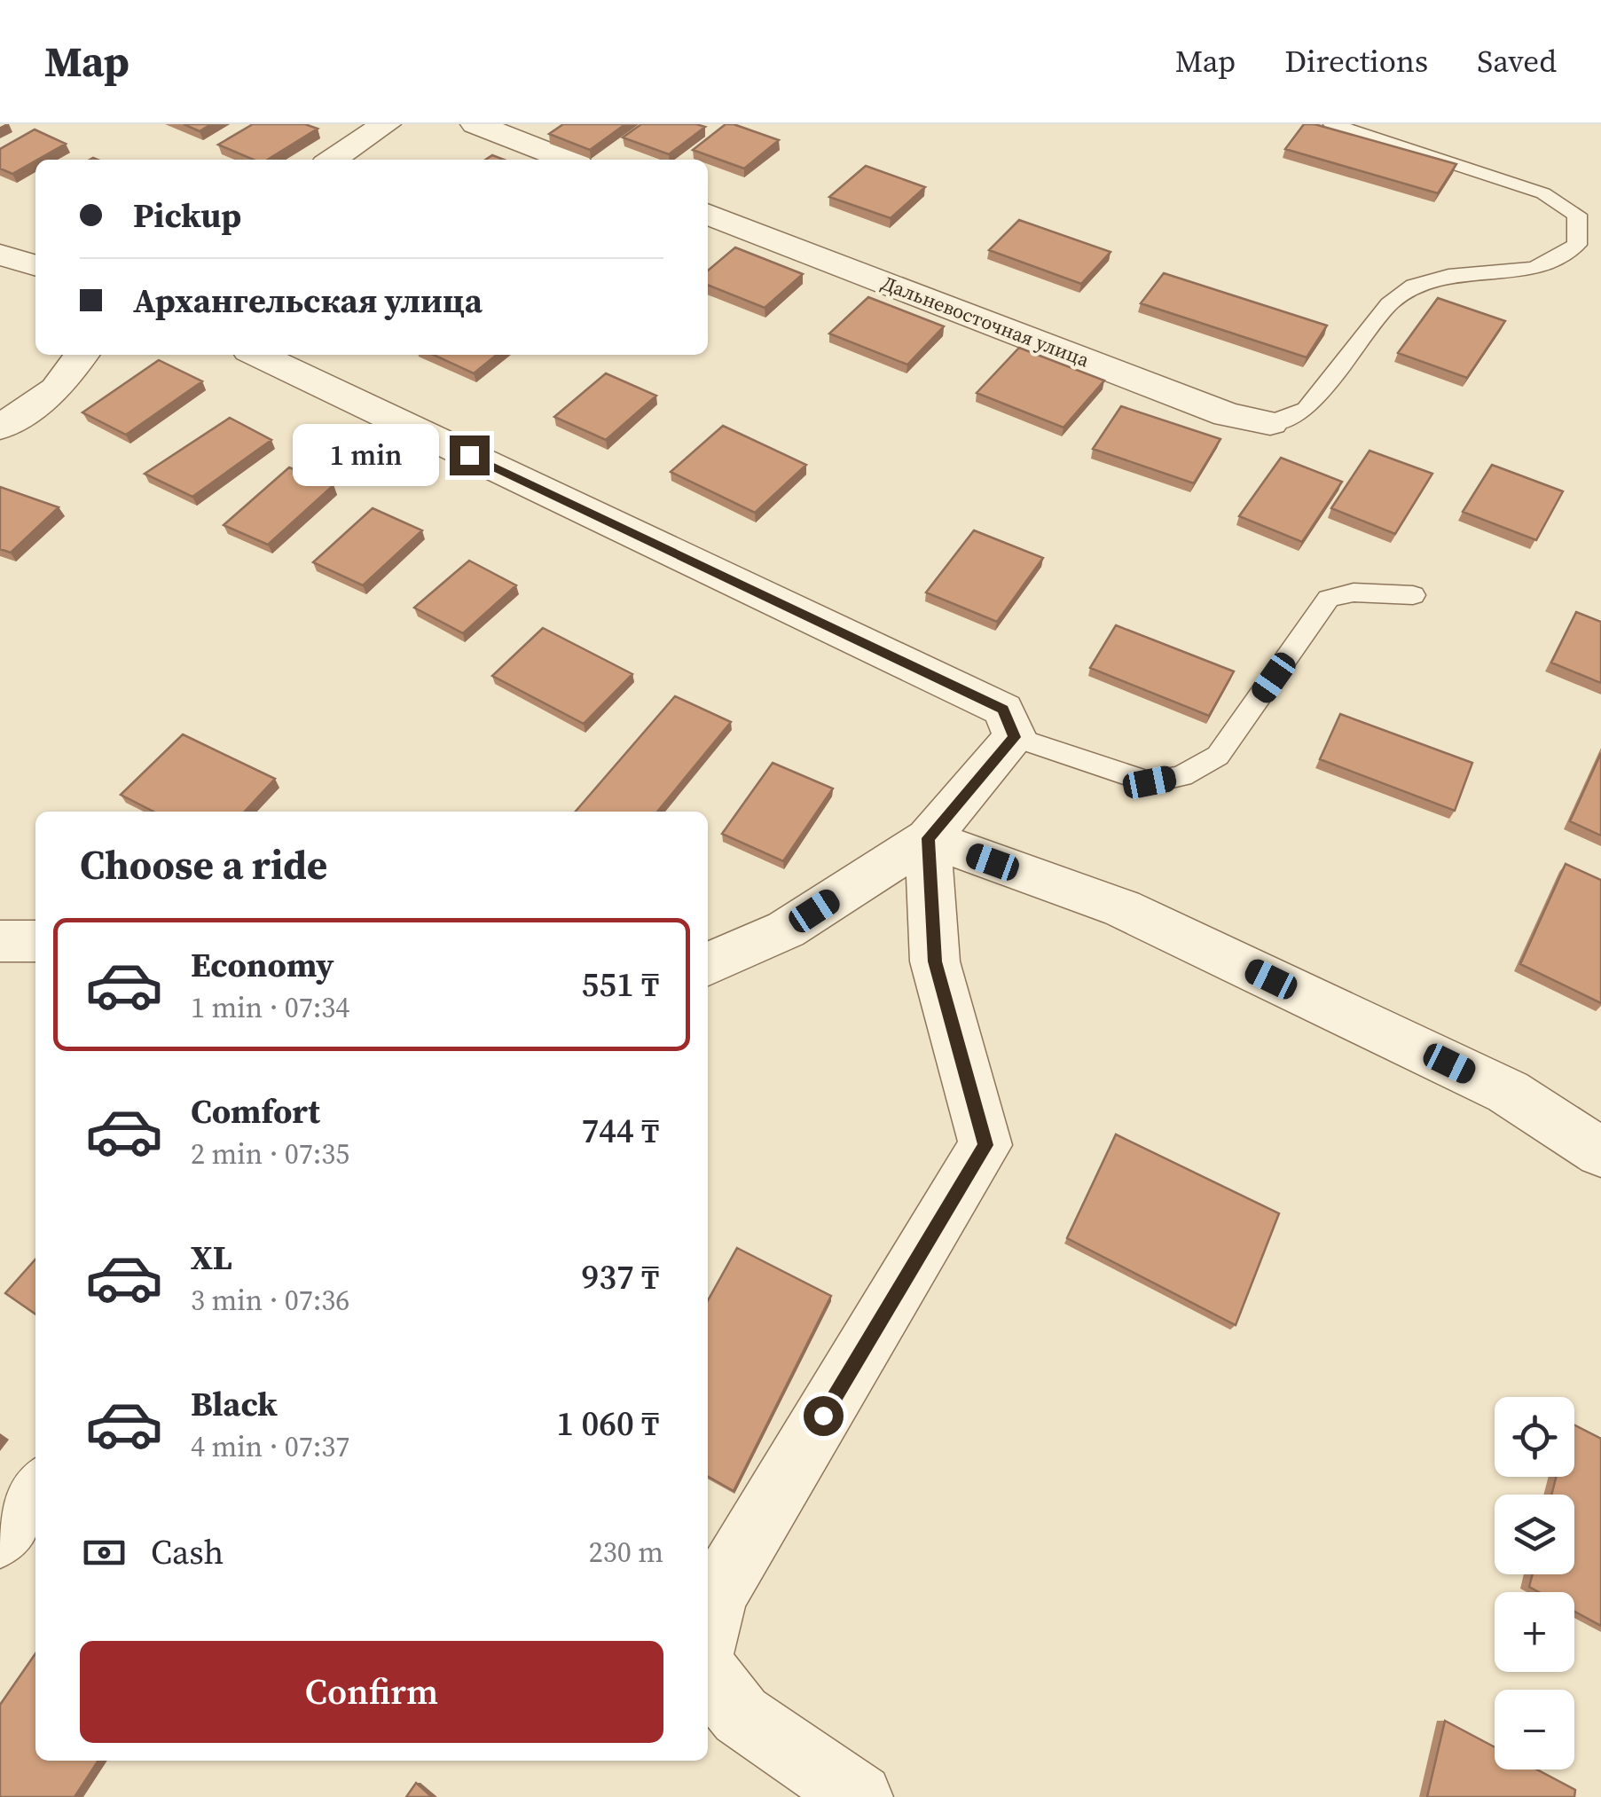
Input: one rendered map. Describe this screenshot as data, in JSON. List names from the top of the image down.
{
  "streets": {
    "street": ["Дальневосточная улица"]
  },
  "page": {
    "header": "Map",
    "nav": ["Map", "Directions", "Saved"],
    "banner": ["Pickup", "Архангельская улица"],
    "bubble": "1 min",
    "heading": "Choose a ride",
    "list": [
      {
        "name": "Economy",
        "note": "1 min · 07:34",
        "value": "551 ₸"
      },
      {
        "name": "Comfort",
        "note": "2 min · 07:35",
        "value": "744 ₸"
      },
      {
        "name": "XL",
        "note": "3 min · 07:36",
        "value": "937 ₸"
      },
      {
        "name": "Black",
        "note": "4 min · 07:37",
        "value": "1 060 ₸"
      }
    ],
    "map_buttons": ["+", "−"],
    "pay": ["Cash", "230 m"],
    "buttons": "Confirm"
  }
}
